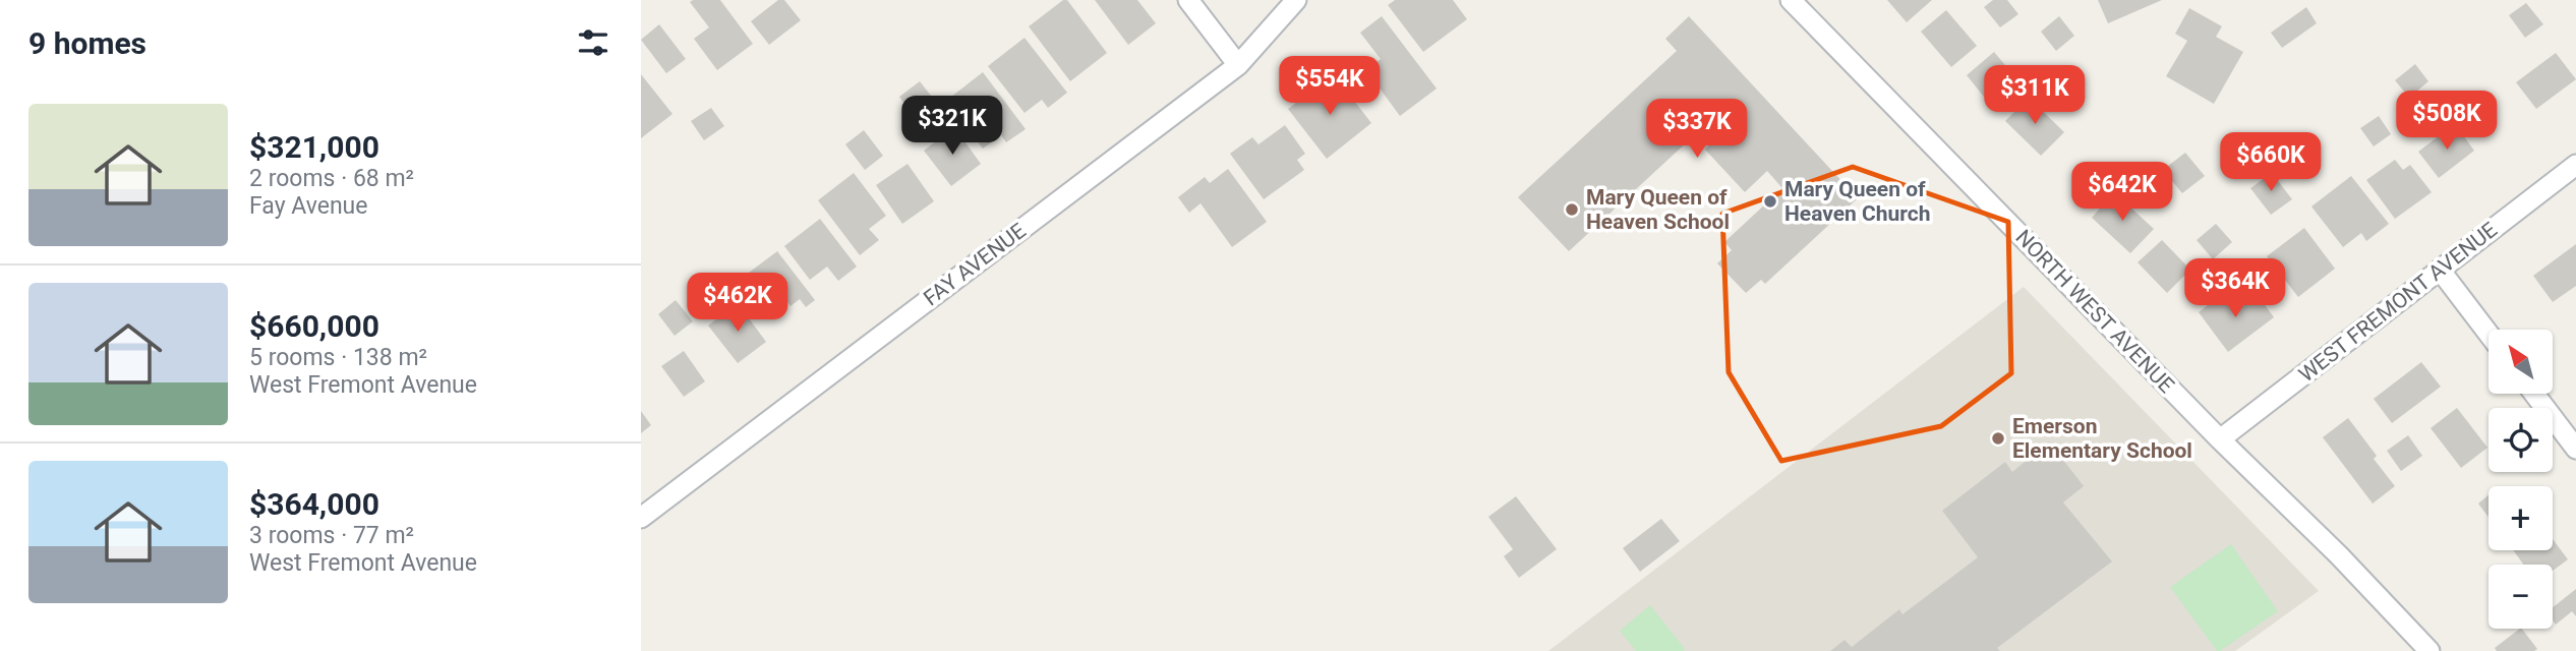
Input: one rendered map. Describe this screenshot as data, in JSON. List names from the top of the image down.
{
  "streets": {
    "street": ["FAY AVENUE", "WEST FREMONT AVENUE", "NORTH WEST AVENUE"]
  },
  "crossings": [
    ["WEST FREMONT AVENUE", "NORTH WEST AVENUE"]
  ],
  "places": ["Mary Queen of Heaven Church", "Mary Queen of Heaven School", "Emerson Elementary School"],
  "north": "top left",
  "page": {
    "heading": "9 homes",
    "price": [
      "$554K",
      "$311K",
      "$508K",
      "$321K",
      "$337K",
      "$660K",
      "$642K",
      "$364K",
      "$462K"
    ],
    "list": [
      {
        "name": "$321,000",
        "note": "2 rooms · 68 m² · Fay Avenue"
      },
      {
        "name": "$660,000",
        "note": "5 rooms · 138 m² · West Fremont Avenue"
      },
      {
        "name": "$364,000",
        "note": "3 rooms · 77 m² · West Fremont Avenue"
      }
    ],
    "map_buttons": ["+", "−"]
  }
}
